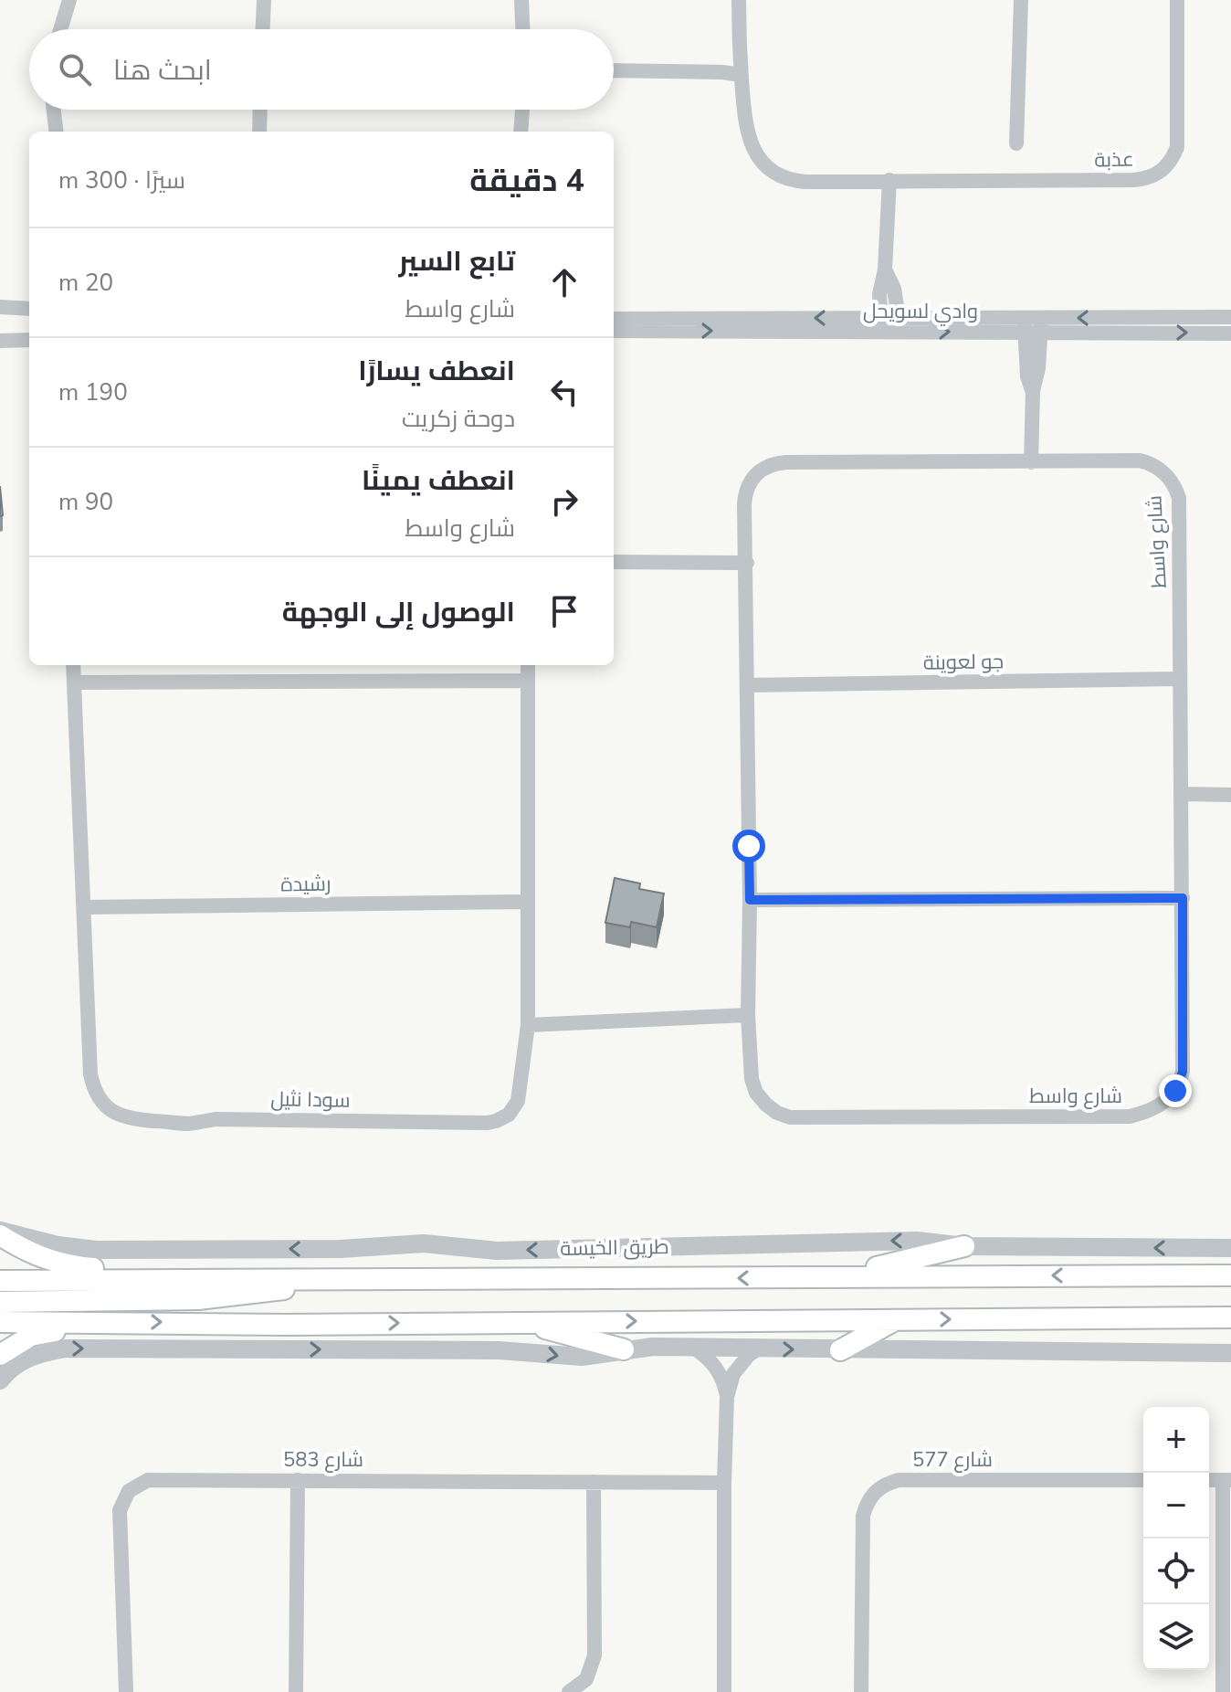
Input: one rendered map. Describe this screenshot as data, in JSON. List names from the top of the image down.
{
  "streets": {
    "main road": ["طريق الخيسة"],
    "street": [
      "عذبة",
      "وادي لسويحل",
      "شارع واسط",
      "جو لعوينة",
      "رشيدة",
      "سودا نثيل",
      "شارع 583",
      "شارع 577"
    ]
  },
  "crossings": [
    ["شارع واسط", "جو لعوينة"],
    ["رشيدة", "سودا نثيل"]
  ],
  "page": {
    "search": "ابحث هنا",
    "heading": ["4 دقيقة", "سيرًا · 300 m"],
    "list": [
      ["تابع السير", "شارع واسط", "20 m"],
      ["انعطف يسارًا", "دوحة زكريت", "190 m"],
      ["انعطف يمينًا", "شارع واسط", "90 m"],
      "الوصول إلى الوجهة"
    ],
    "map_buttons": ["+", "−"]
  }
}
